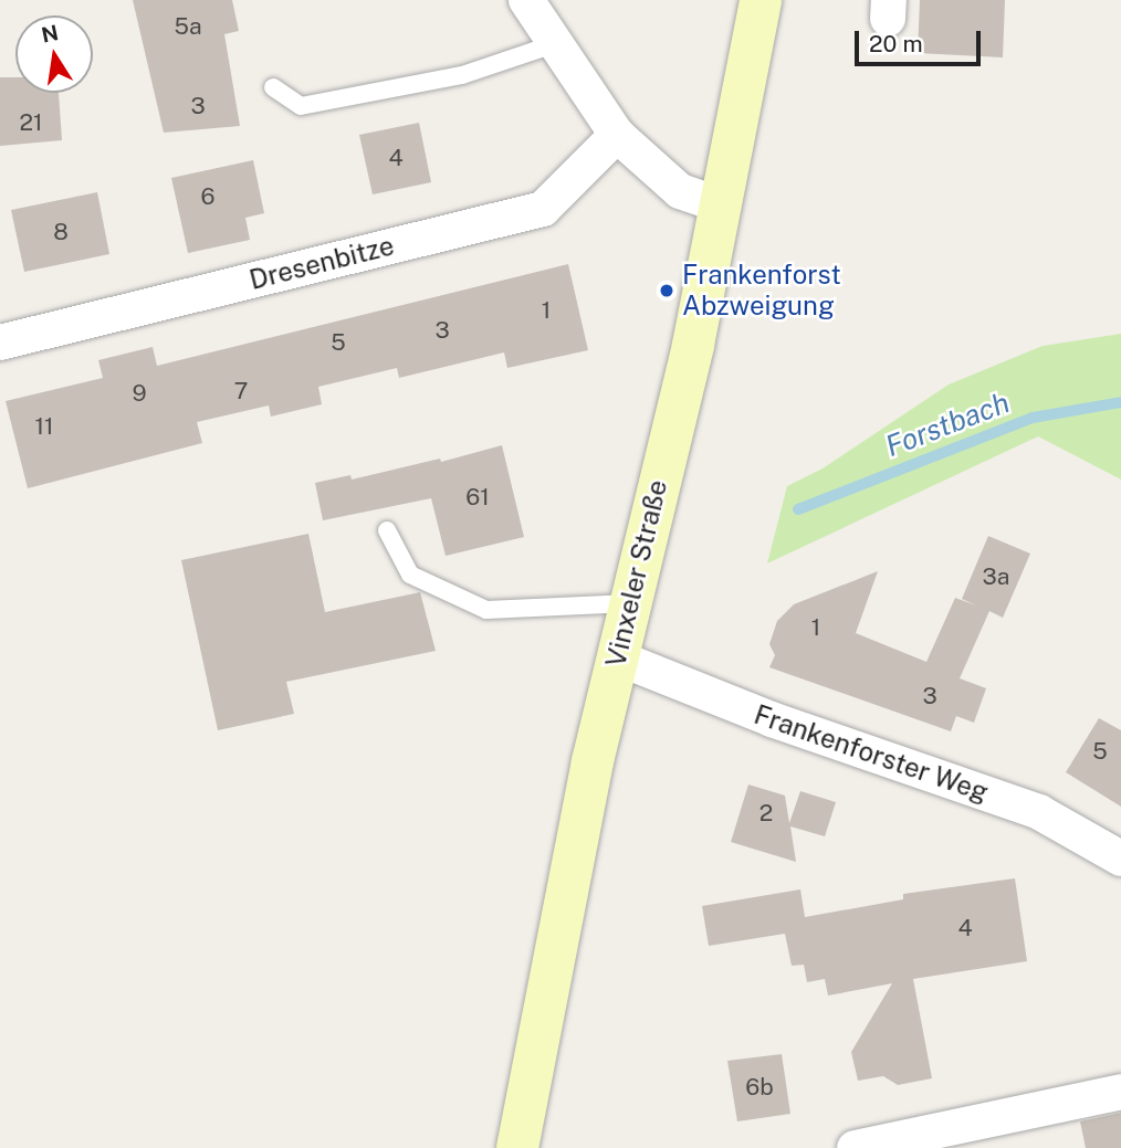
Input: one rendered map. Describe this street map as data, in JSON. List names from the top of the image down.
{
  "streets": {
    "main road": ["Vinxeler Straße"],
    "street": ["Dresenbitze", "Frankenforster Weg"]
  },
  "crossings": [
    ["Vinxeler Straße", "Frankenforster Weg"]
  ],
  "water": ["Forstbach"],
  "places": ["Frankenforst Abzweigung"],
  "house_numbers": [
    "5a",
    "3",
    "21",
    "4",
    "6",
    "8",
    "1",
    "3",
    "5",
    "7",
    "9",
    "11",
    "61",
    "3a",
    "1",
    "3",
    "5",
    "2",
    "4",
    "6b"
  ],
  "scale_bar": "20 m",
  "north": "top"
}
